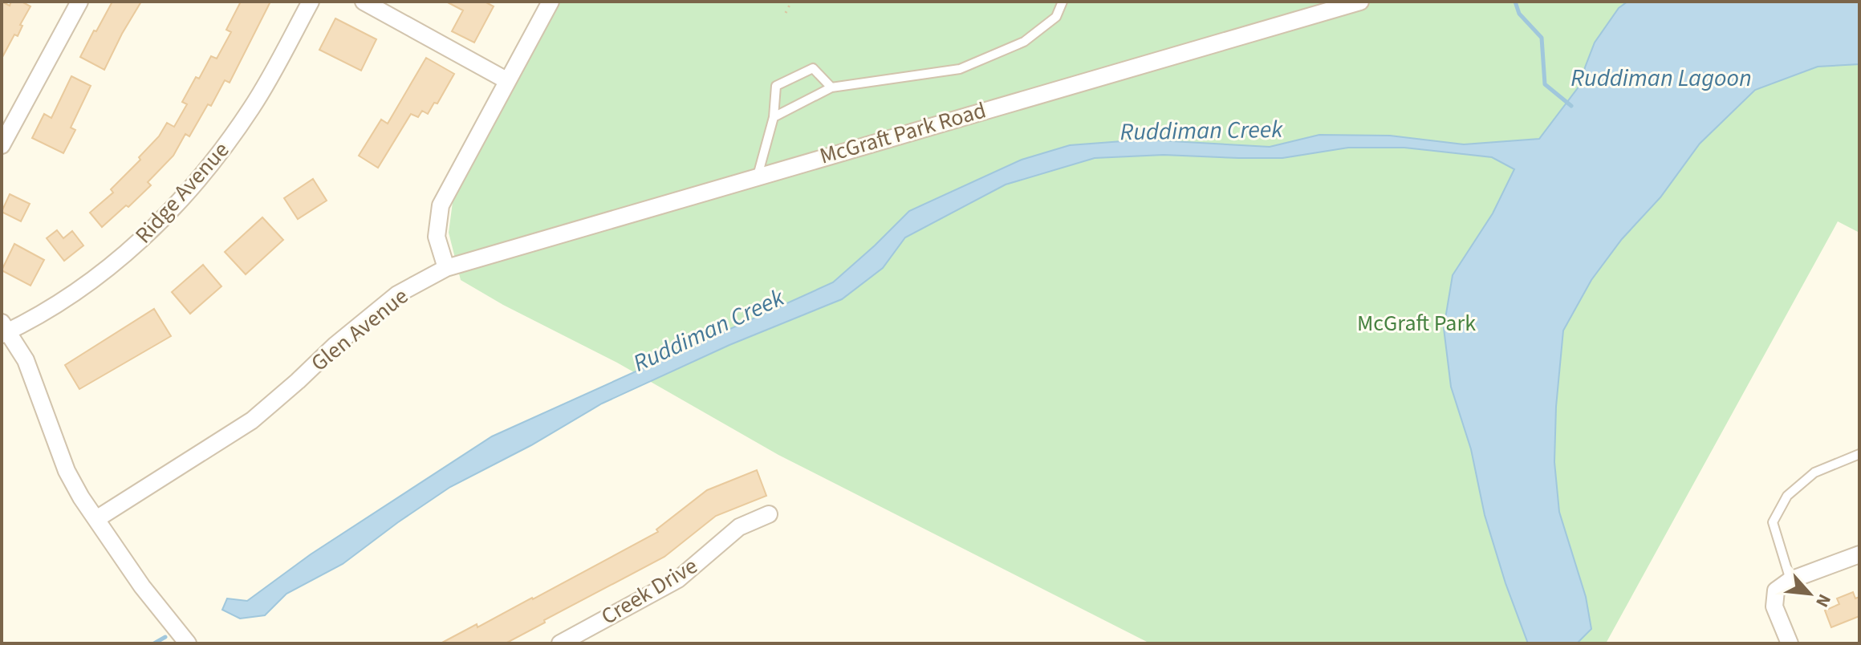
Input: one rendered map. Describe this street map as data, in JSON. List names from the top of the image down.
{
  "streets": {
    "street": [
      "McGraft Park Road",
      "Ridge Avenue",
      "Glen Avenue",
      "Creek Drive"
    ]
  },
  "crossings": [
    ["McGraft Park Road", "Glen Avenue"]
  ],
  "water": ["Ruddiman Lagoon", "Ruddiman Creek"],
  "parks": ["McGraft Park"],
  "north": "bottom right"
}
